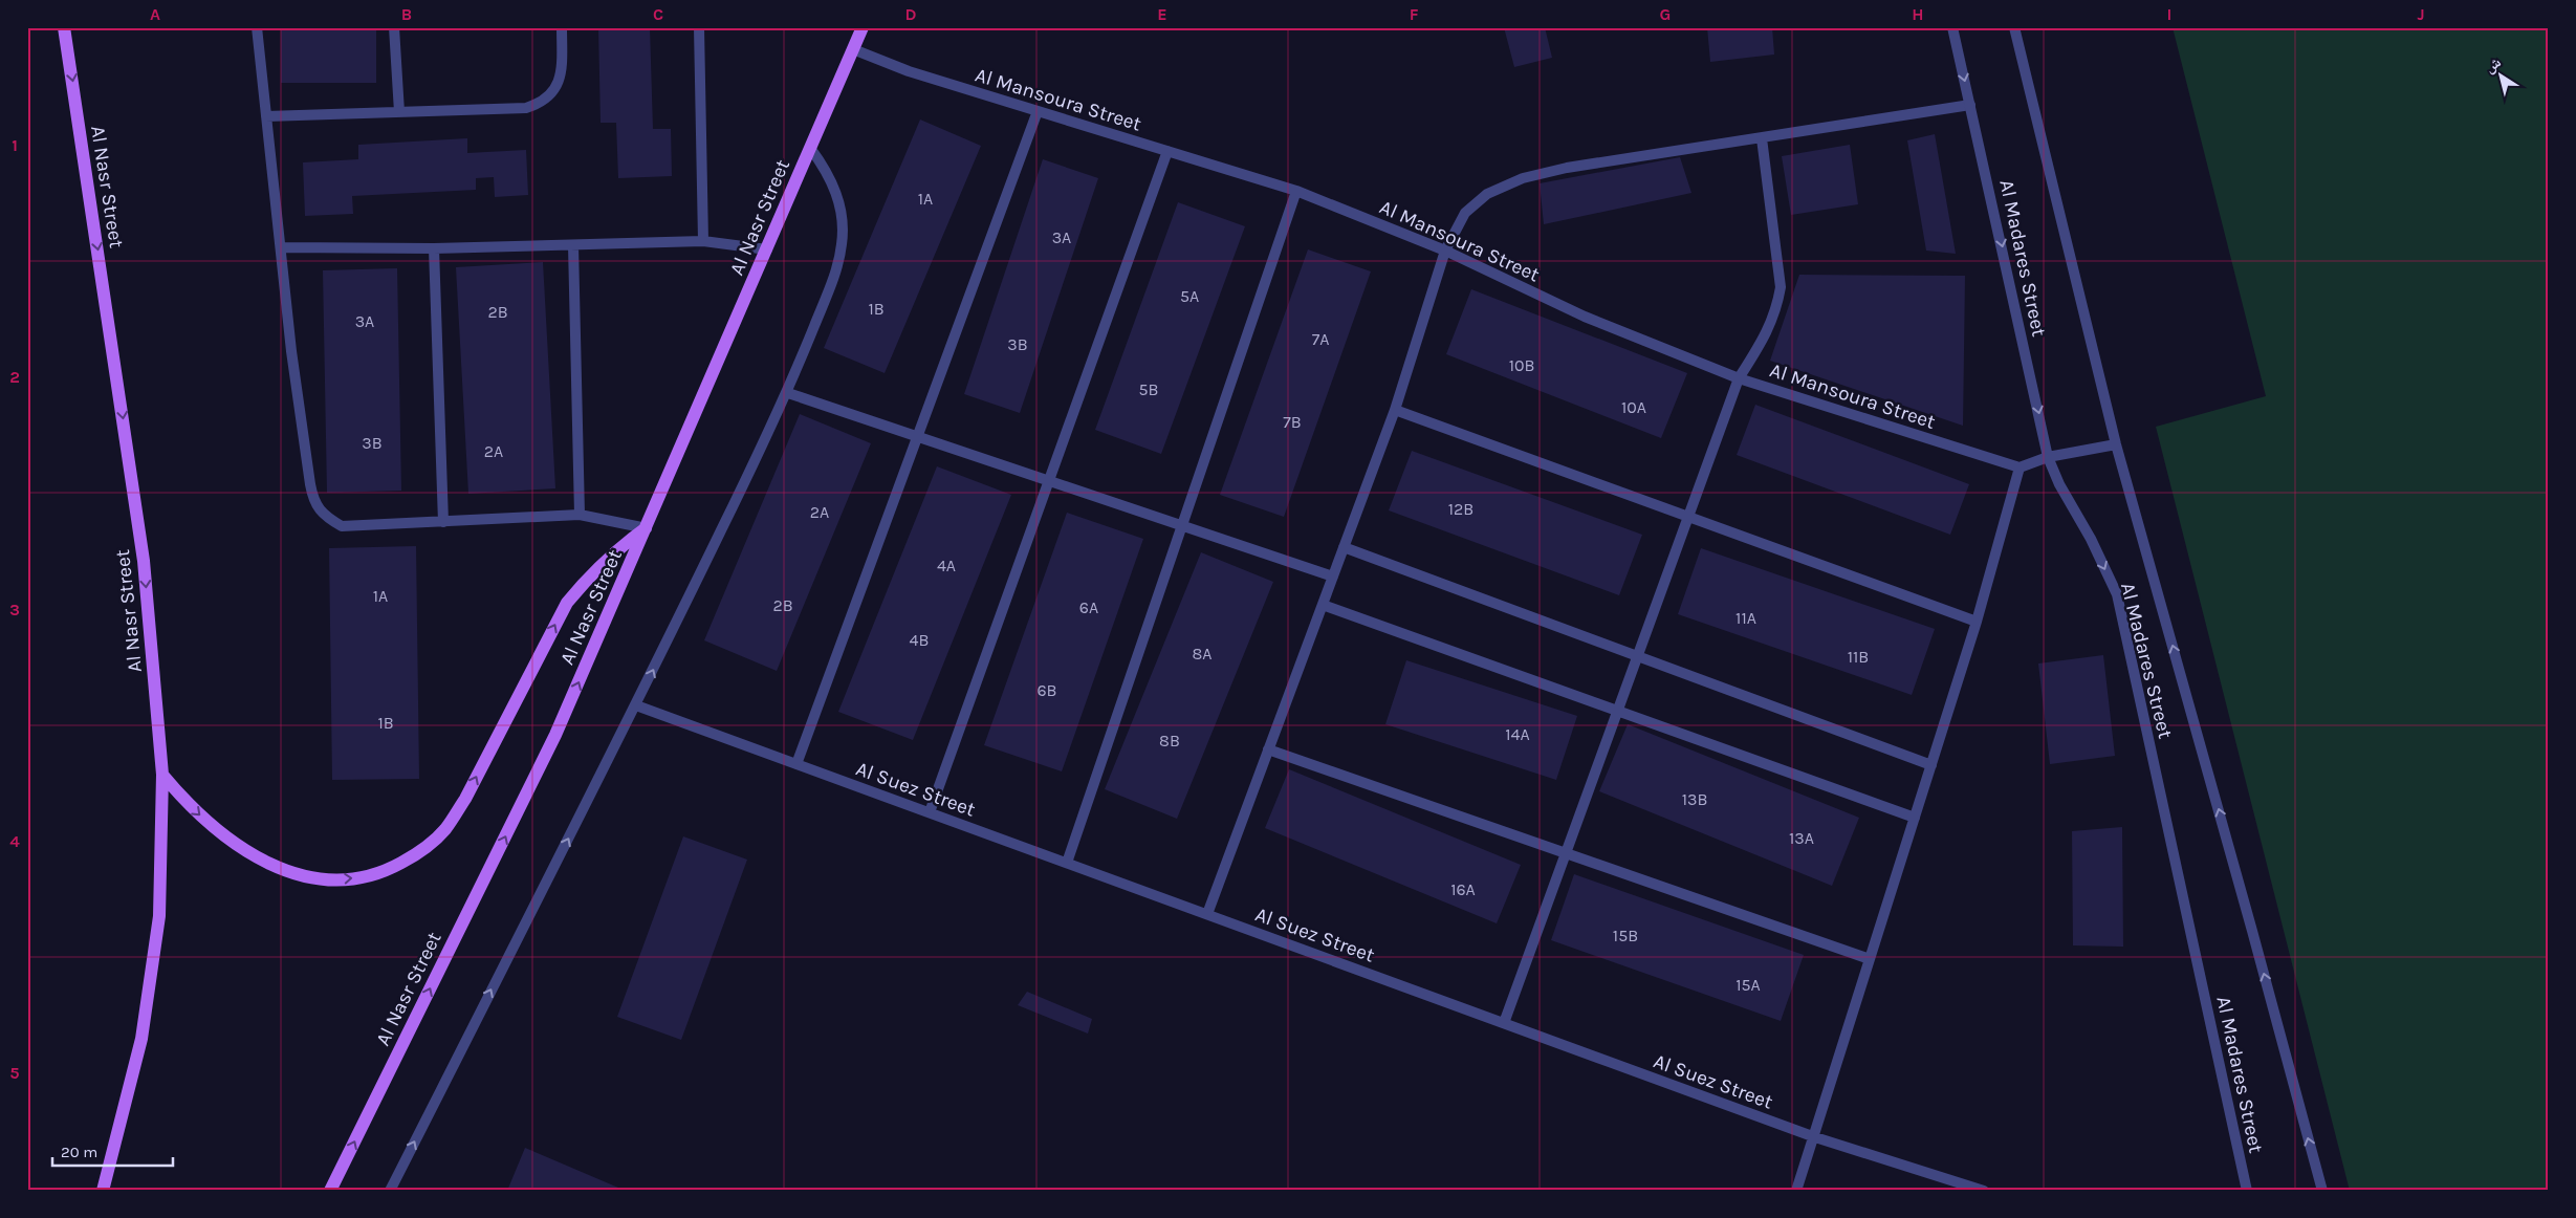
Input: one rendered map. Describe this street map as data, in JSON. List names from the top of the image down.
{
  "streets": {
    "main road": ["Al Nasr Street"],
    "street": ["Al Mansoura Street", "Al Madares Street", "Al Suez Street"]
  },
  "crossings": [
    ["Al Mansoura Street", "Al Nasr Street"]
  ],
  "house_numbers": [
    "1A",
    "3A",
    "5A",
    "1B",
    "2B",
    "3A",
    "7A",
    "3B",
    "10B",
    "5B",
    "10A",
    "7B",
    "3B",
    "2A",
    "12B",
    "2A",
    "4A",
    "1A",
    "2B",
    "6A",
    "11A",
    "4B",
    "8A",
    "11B",
    "6B",
    "1B",
    "14A",
    "8B",
    "13B",
    "13A",
    "16A",
    "15B",
    "15A"
  ],
  "scale_bar": "20 m",
  "north": "top left",
  "grid": {
    "columns": [
      "A",
      "B",
      "C",
      "D",
      "E",
      "F",
      "G",
      "H",
      "I",
      "J"
    ],
    "rows": [
      "1",
      "2",
      "3",
      "4",
      "5"
    ]
  }
}
